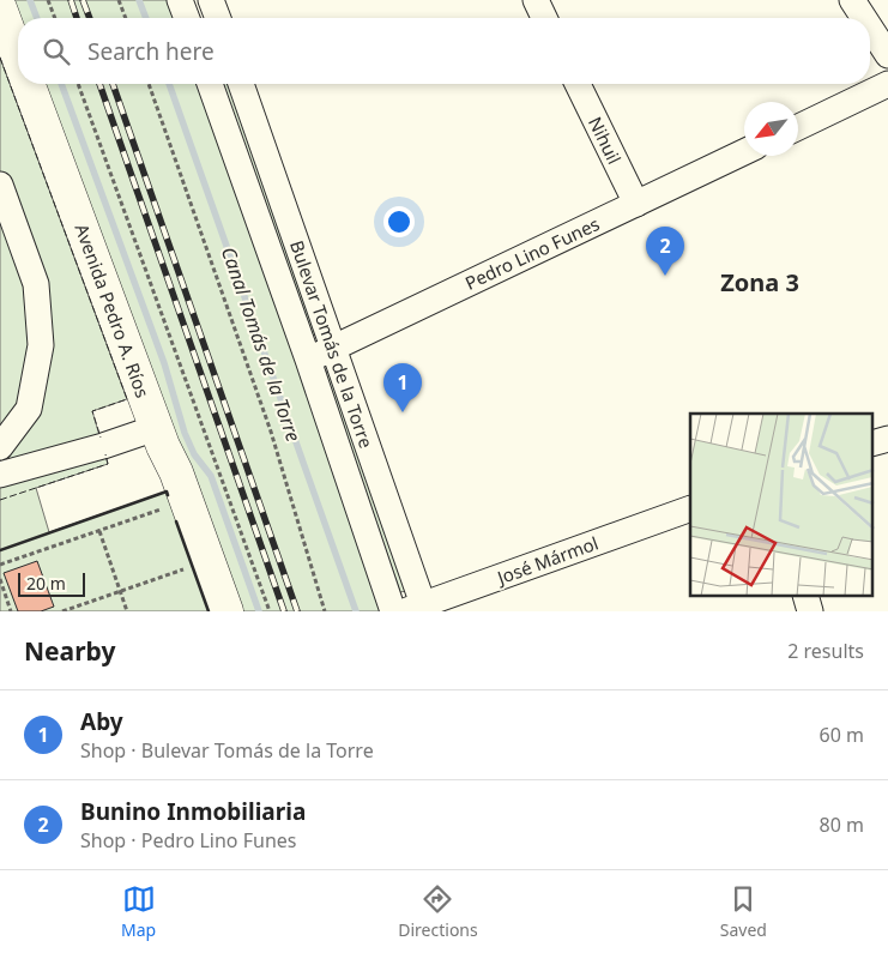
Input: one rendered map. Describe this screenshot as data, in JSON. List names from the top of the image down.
{
  "streets": {
    "main road": ["Avenida Pedro A. Ríos"],
    "street": [
      "Nihuil",
      "Pedro Lino Funes",
      "Bulevar Tomás de la Torre",
      "José Mármol"
    ]
  },
  "crossings": [
    ["Nihuil", "Pedro Lino Funes"],
    ["Pedro Lino Funes", "Bulevar Tomás de la Torre"],
    ["Bulevar Tomás de la Torre", "José Mármol"]
  ],
  "districts": ["Zona 3"],
  "water": ["Canal Tomás de la Torre"],
  "scale_bar": "20 m",
  "north": "bottom left",
  "page": {
    "search": "Search here",
    "pins": ["2", "1"],
    "scale": "20 m",
    "heading": ["Nearby", "2 results"],
    "list": [
      {
        "mark": "1",
        "name": "Aby",
        "note": "Shop · Bulevar Tomás de la Torre",
        "value": "60 m"
      },
      {
        "mark": "2",
        "name": "Bunino Inmobiliaria",
        "note": "Shop · Pedro Lino Funes",
        "value": "80 m"
      }
    ],
    "nav": ["Map", "Directions", "Saved"]
  }
}
